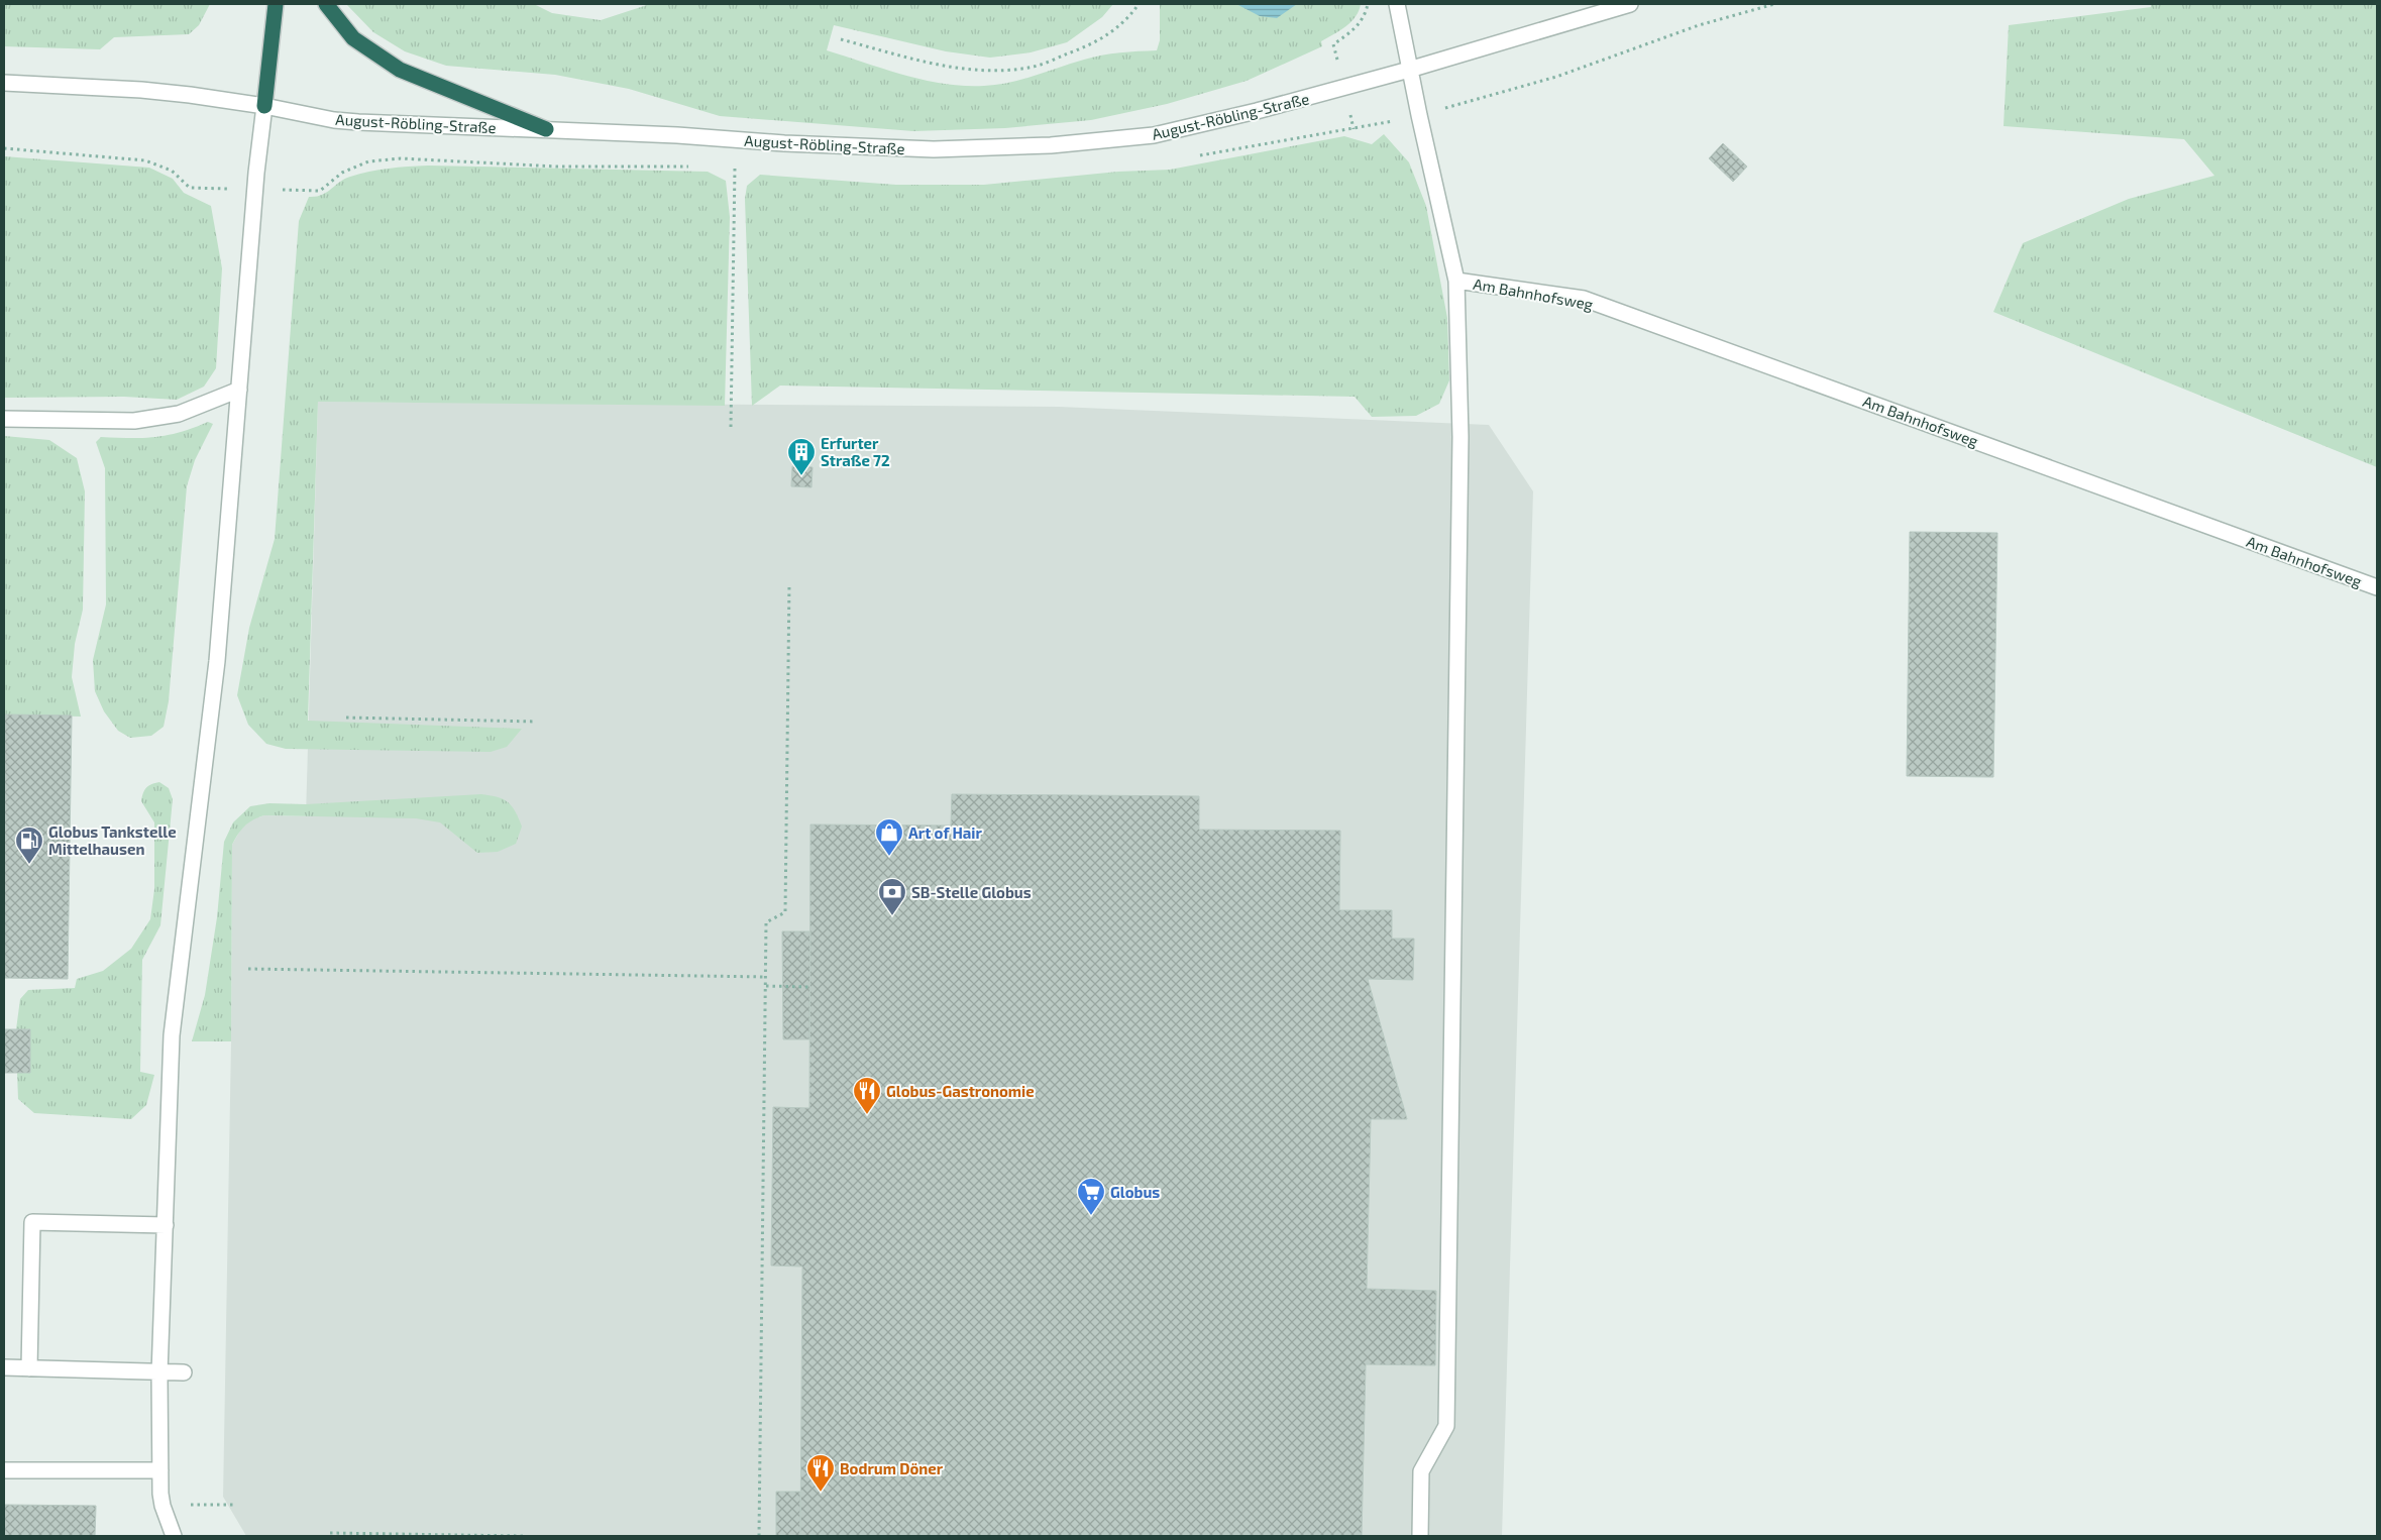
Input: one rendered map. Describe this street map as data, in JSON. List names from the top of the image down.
{
  "streets": {
    "street": ["August-Röbling-Straße", "Am Bahnhofsweg"]
  },
  "places": {
    "building": ["Erfurter Straße 72"],
    "shop": ["Art of Hair"],
    "fuel station": ["Globus Tankstelle Mittelhausen"],
    "bank": ["SB-Stelle Globus"],
    "restaurant": ["Globus-Gastronomie", "Bodrum Döner"],
    "supermarket": ["Globus"]
  }
}
